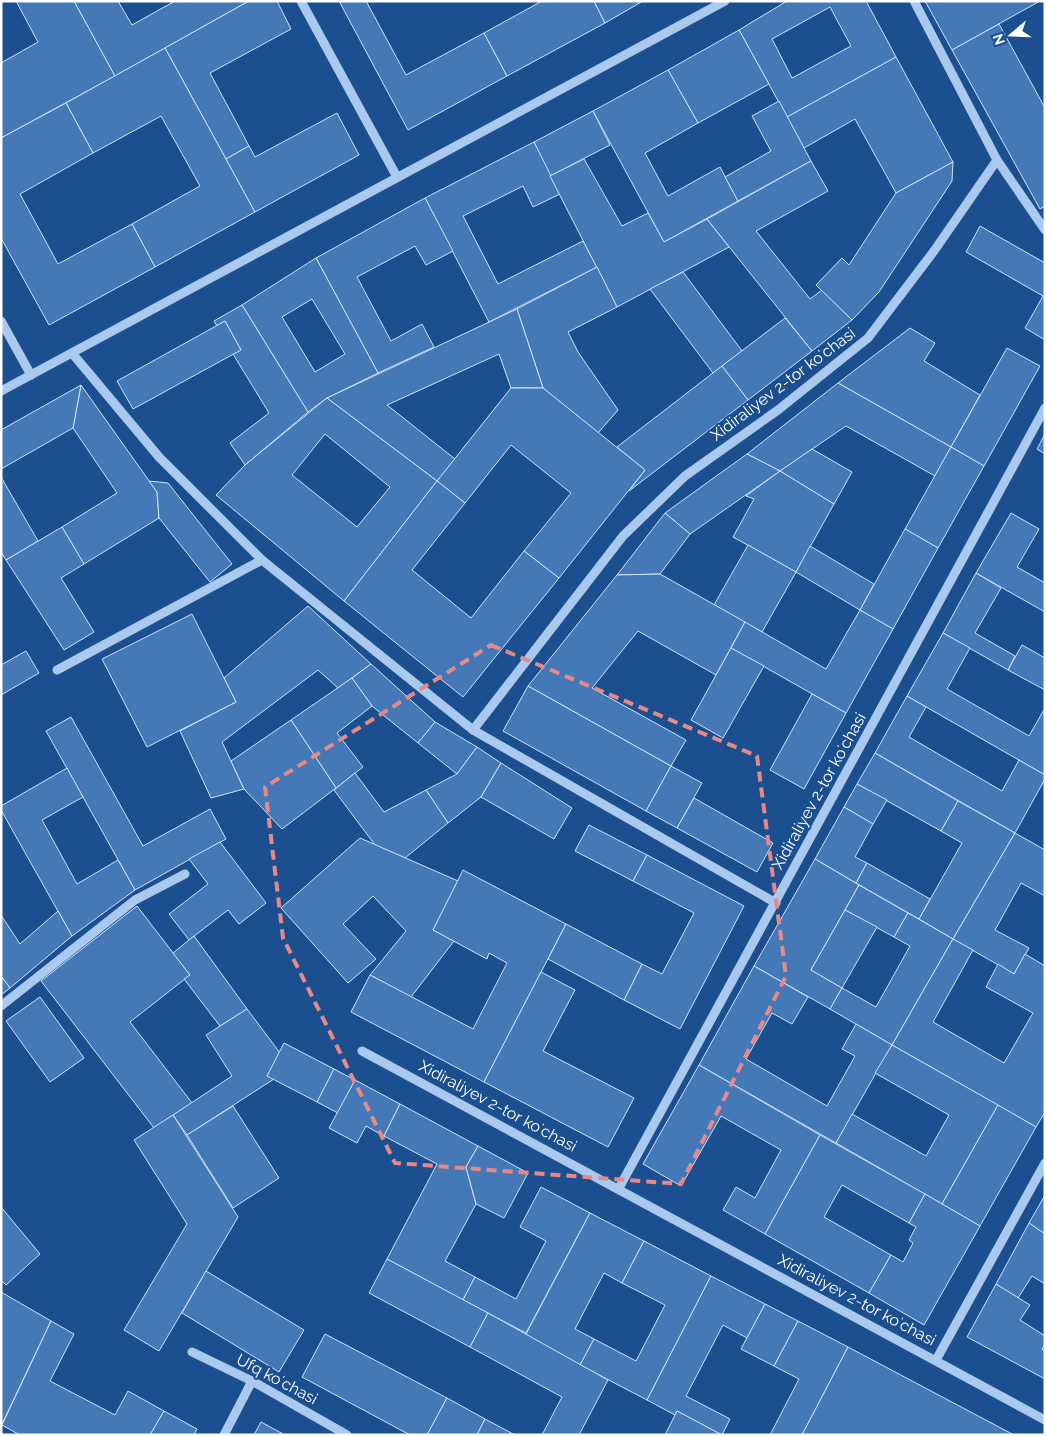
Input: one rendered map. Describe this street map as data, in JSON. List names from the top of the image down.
{
  "streets": {
    "street": ["Xidiraliyev 2-tor koʻchasi", "Ufq koʻchasi"]
  },
  "north": "left"
}
